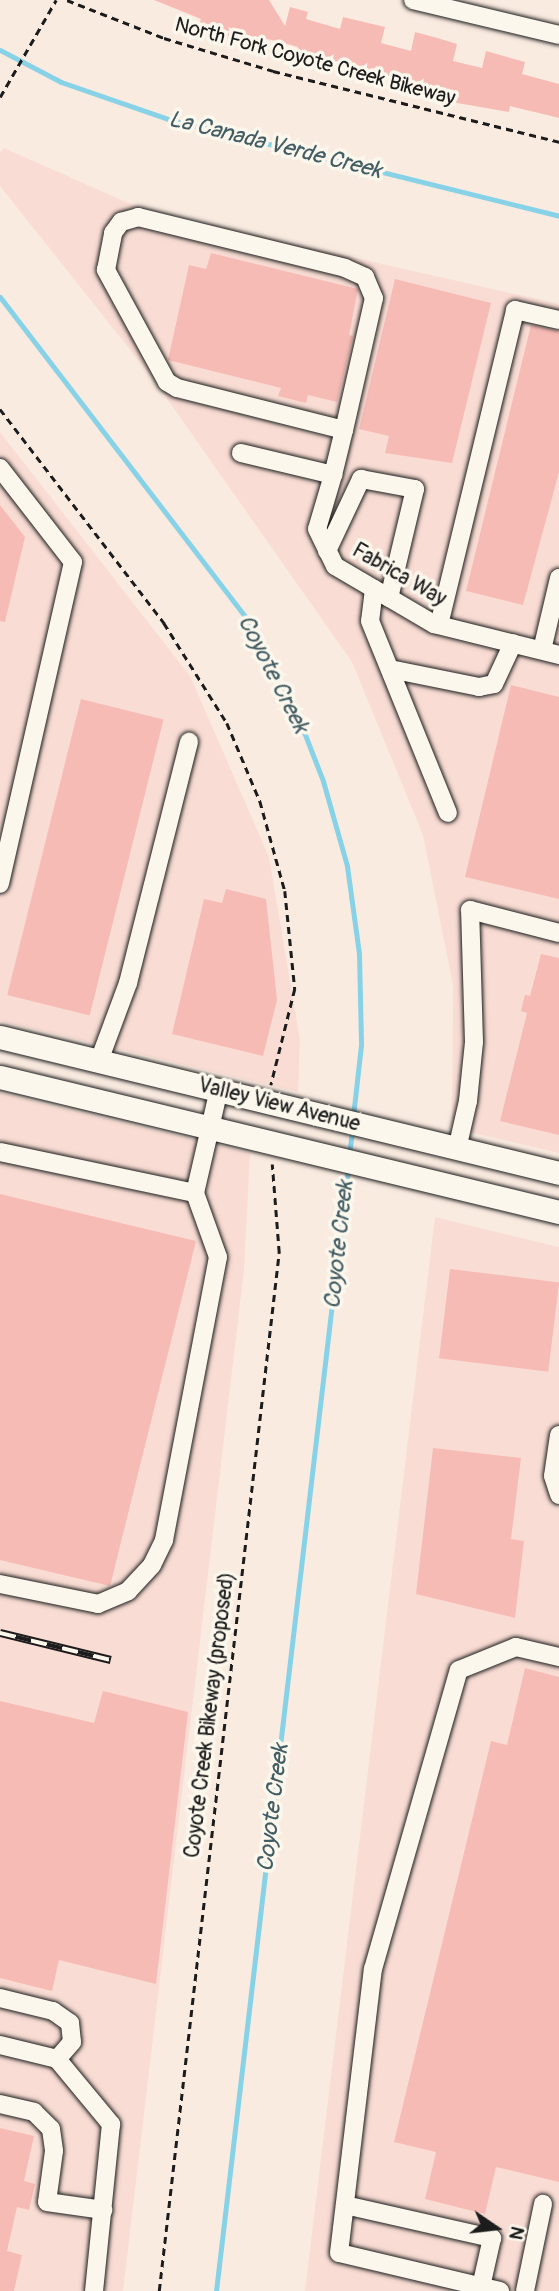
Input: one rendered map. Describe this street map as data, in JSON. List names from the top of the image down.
{
  "streets": {
    "main road": ["Valley View Avenue"],
    "street": ["Fabrica Way"],
    "path": ["North Fork Coyote Creek Bikeway", "Coyote Creek Bikeway (proposed)"]
  },
  "crossings": [
    ["Valley View Avenue", "Coyote Creek Bikeway (proposed)"]
  ],
  "water": ["La Canada Verde Creek", "Coyote Creek"],
  "north": "right"
}
